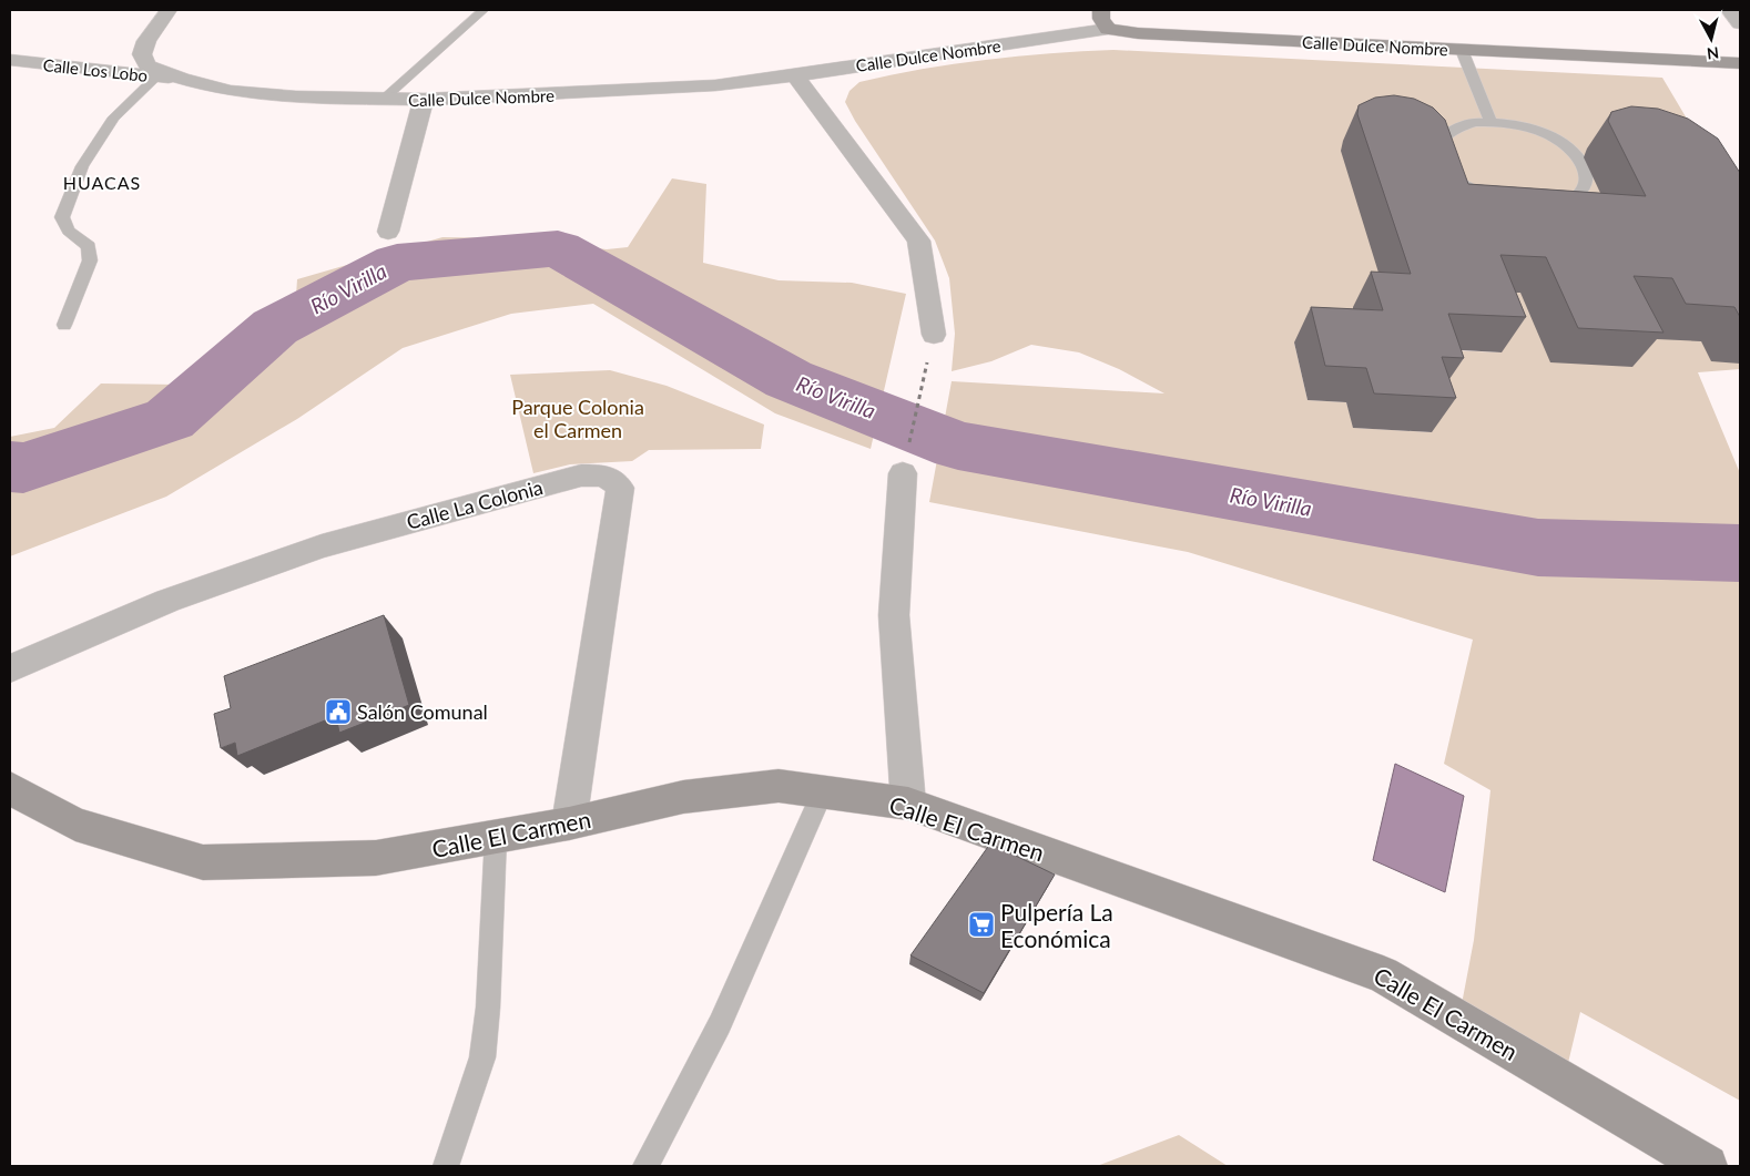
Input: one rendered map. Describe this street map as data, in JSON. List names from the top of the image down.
{
  "streets": {
    "street": [
      "Calle Dulce Nombre",
      "Calle Los Lobo",
      "Calle La Colonia",
      "Calle El Carmen"
    ]
  },
  "crossings": [
    ["Calle Dulce Nombre", "Calle Los Lobo"],
    ["Calle La Colonia", "Calle El Carmen"]
  ],
  "districts": ["HUACAS"],
  "water": ["Río Virilla"],
  "parks": ["Parque Colonia el Carmen"],
  "places": {
    "public building": ["Salón Comunal"],
    "supermarket": ["Pulpería La Económica"]
  },
  "north": "bottom"
}
